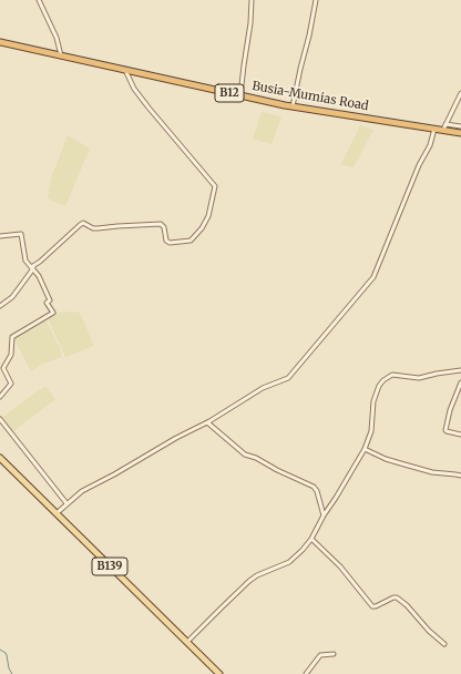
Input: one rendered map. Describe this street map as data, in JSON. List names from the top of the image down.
{
  "streets": {
    "highway": ["B12", "Busia-Mumias Road"],
    "main road": ["B139"]
  }
}
